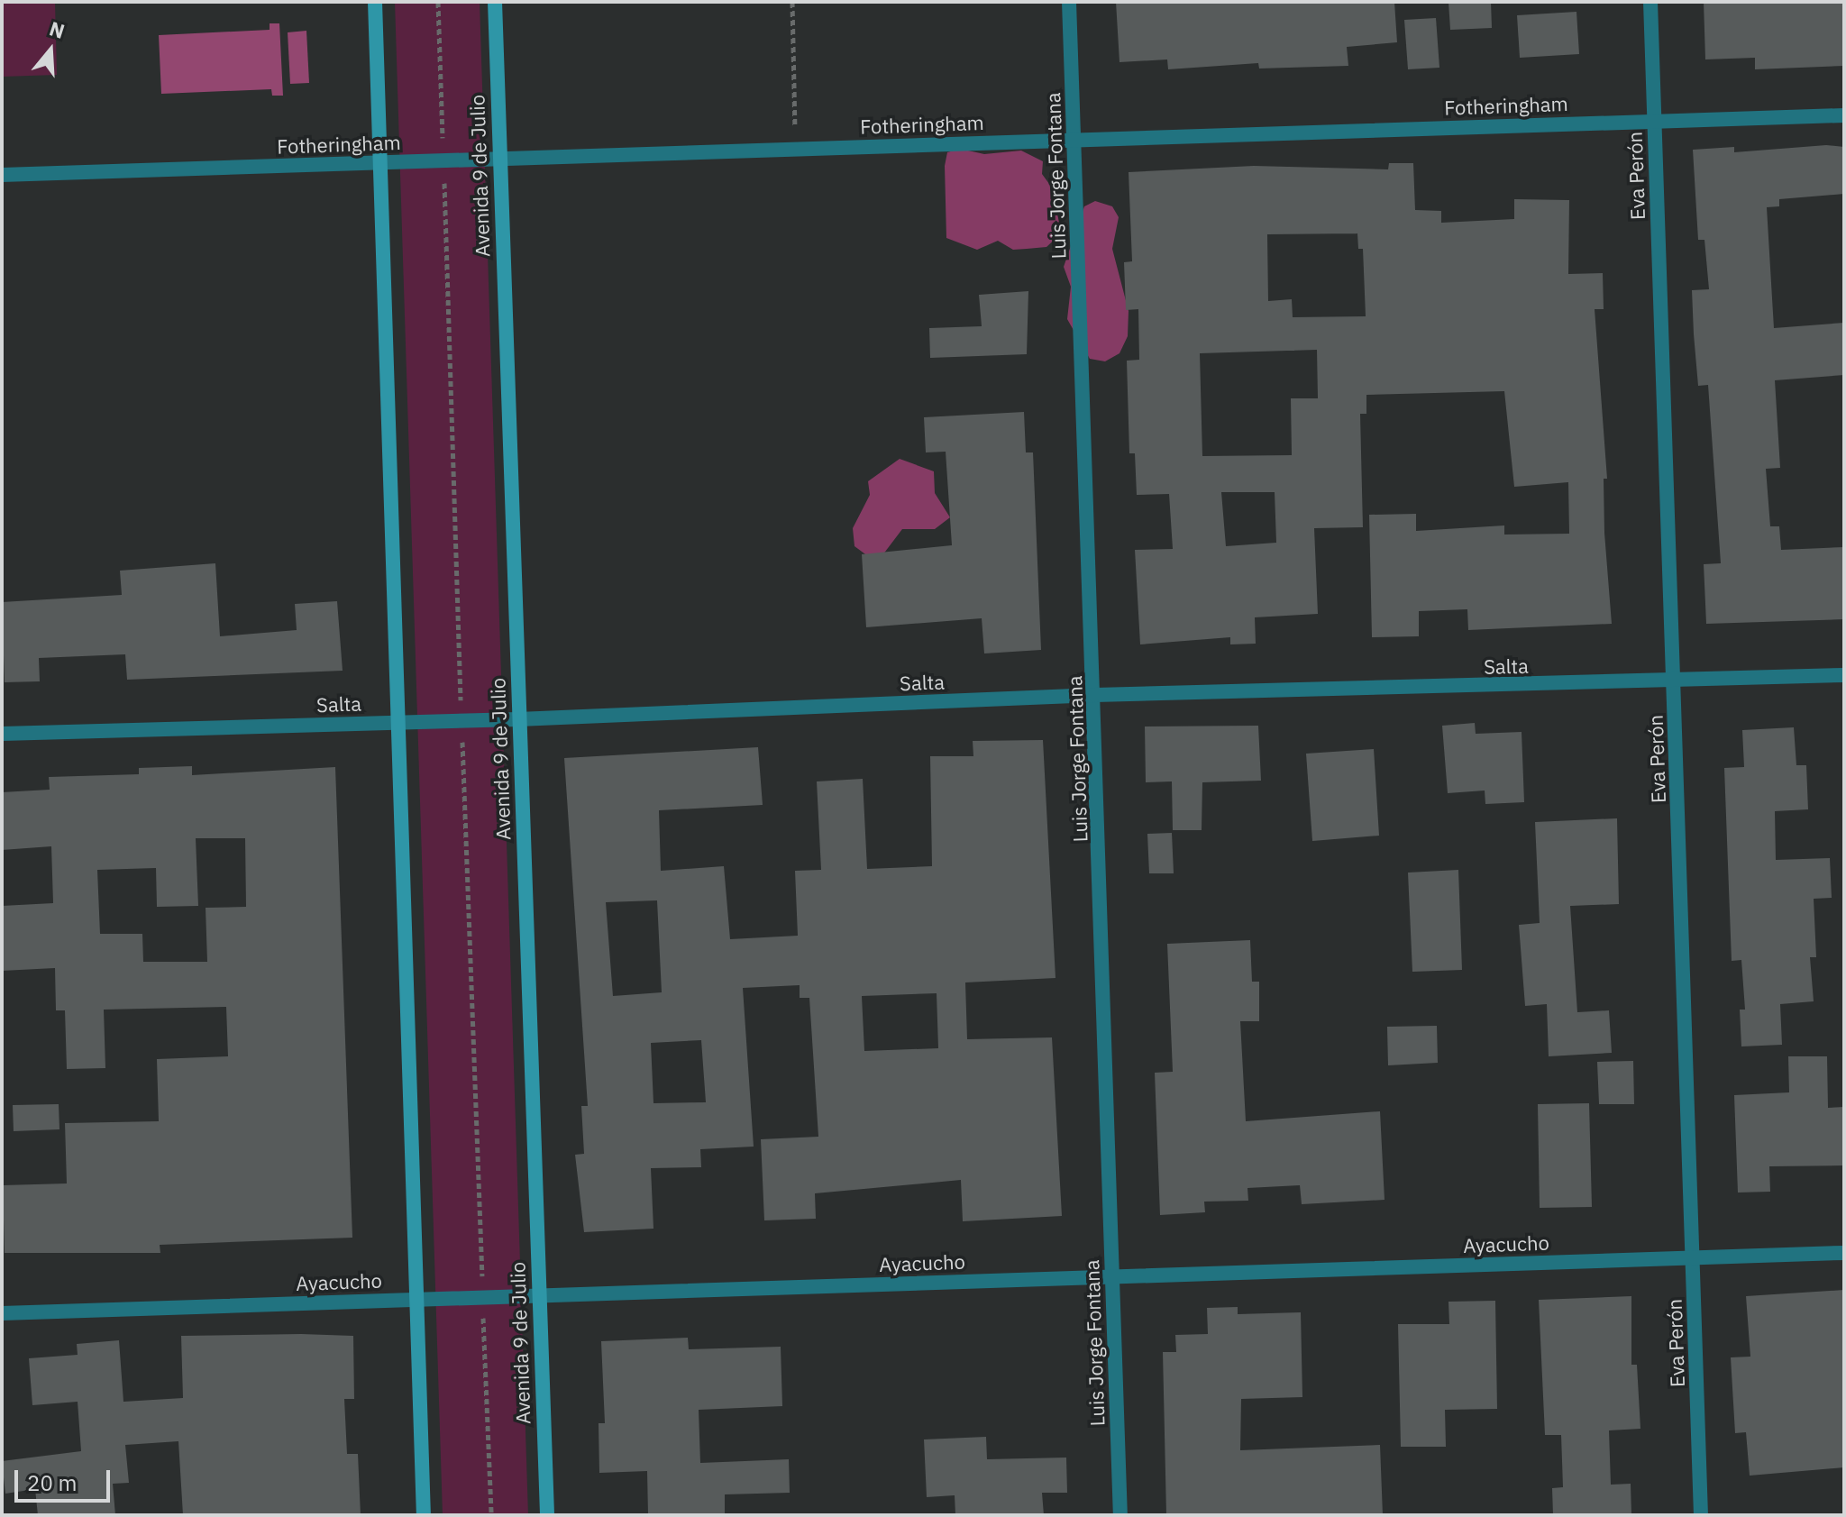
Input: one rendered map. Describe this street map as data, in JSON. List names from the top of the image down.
{
  "streets": {
    "main road": ["Avenida 9 de Julio"],
    "street": [
      "Fotheringham",
      "Luis Jorge Fontana",
      "Eva Perón",
      "Salta",
      "Ayacucho"
    ]
  },
  "crossings": [
    ["Fotheringham", "Avenida 9 de Julio"],
    ["Fotheringham", "Luis Jorge Fontana"],
    ["Fotheringham", "Eva Perón"],
    ["Avenida 9 de Julio", "Salta"],
    ["Avenida 9 de Julio", "Ayacucho"],
    ["Luis Jorge Fontana", "Salta"],
    ["Luis Jorge Fontana", "Ayacucho"],
    ["Eva Perón", "Salta"],
    ["Eva Perón", "Ayacucho"]
  ],
  "scale_bar": "20 m",
  "north": "top"
}
